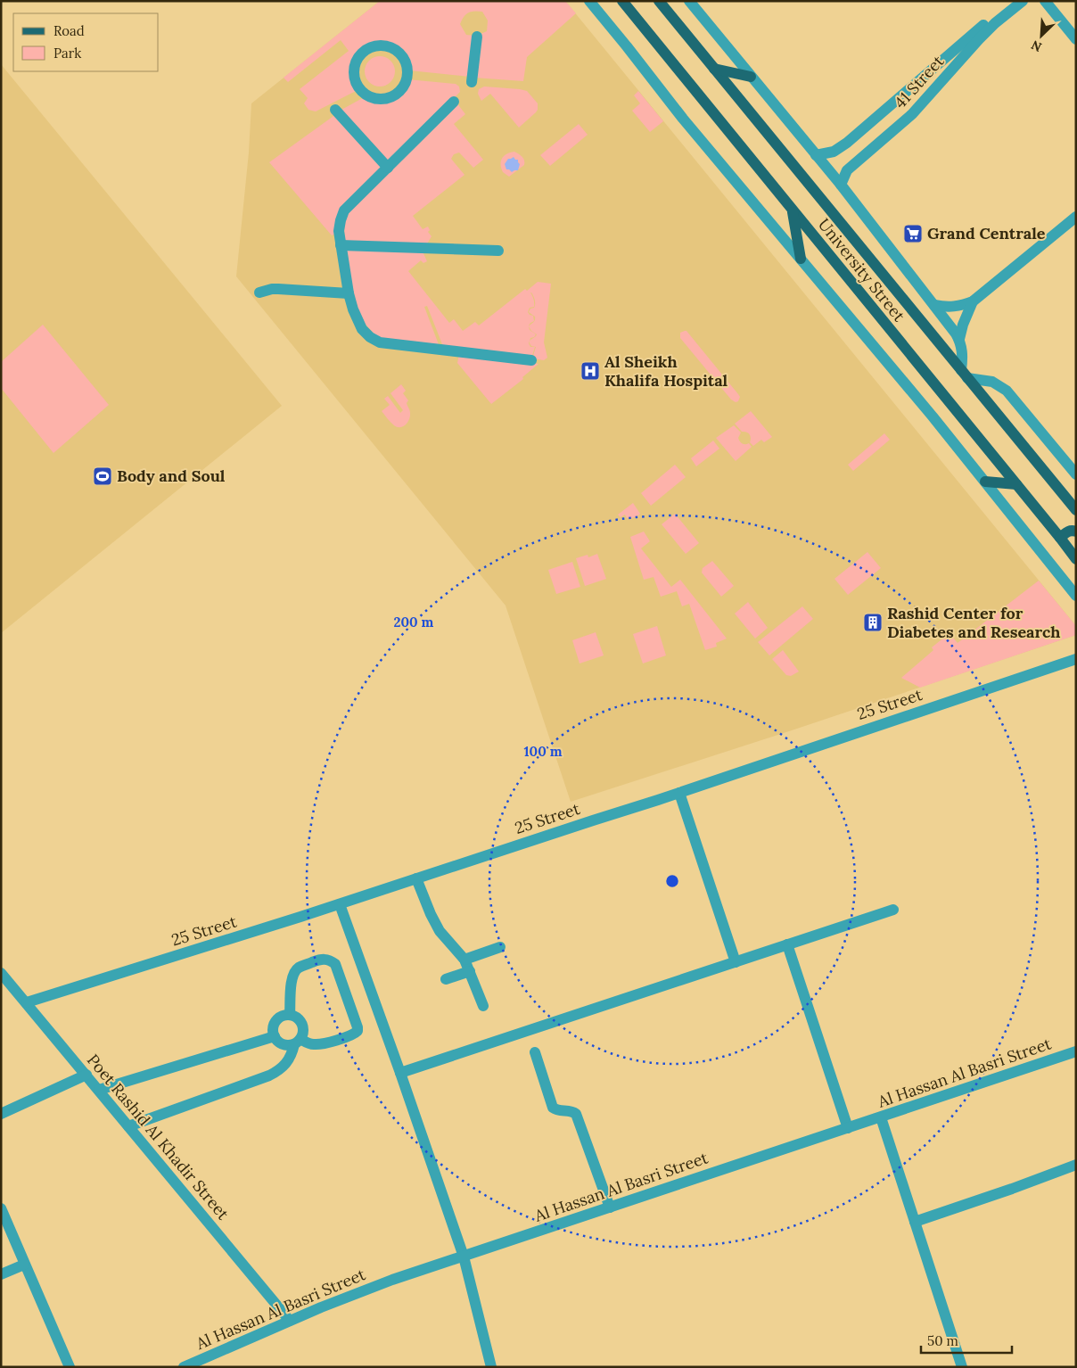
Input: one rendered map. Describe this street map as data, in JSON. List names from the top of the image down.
{
  "streets": {
    "main road": ["University Street"],
    "street": [
      "41 Street",
      "25 Street",
      "Al Hassan Al Basri Street",
      "Poet Rashid Al Khadir Street"
    ]
  },
  "crossings": [
    ["25 Street", "Poet Rashid Al Khadir Street"],
    ["Al Hassan Al Basri Street", "Poet Rashid Al Khadir Street"]
  ],
  "places": {
    "supermarket": ["Grand Centrale"],
    "hospital": ["Al Sheikh Khalifa Hospital"],
    "sports": ["Body and Soul"],
    "building": ["Rashid Center for Diabetes and Research"]
  },
  "legend": ["Road", "Park"],
  "scale_bar": "50 m",
  "north": "bottom left",
  "rings": ["200 m", "100 m"]
}
